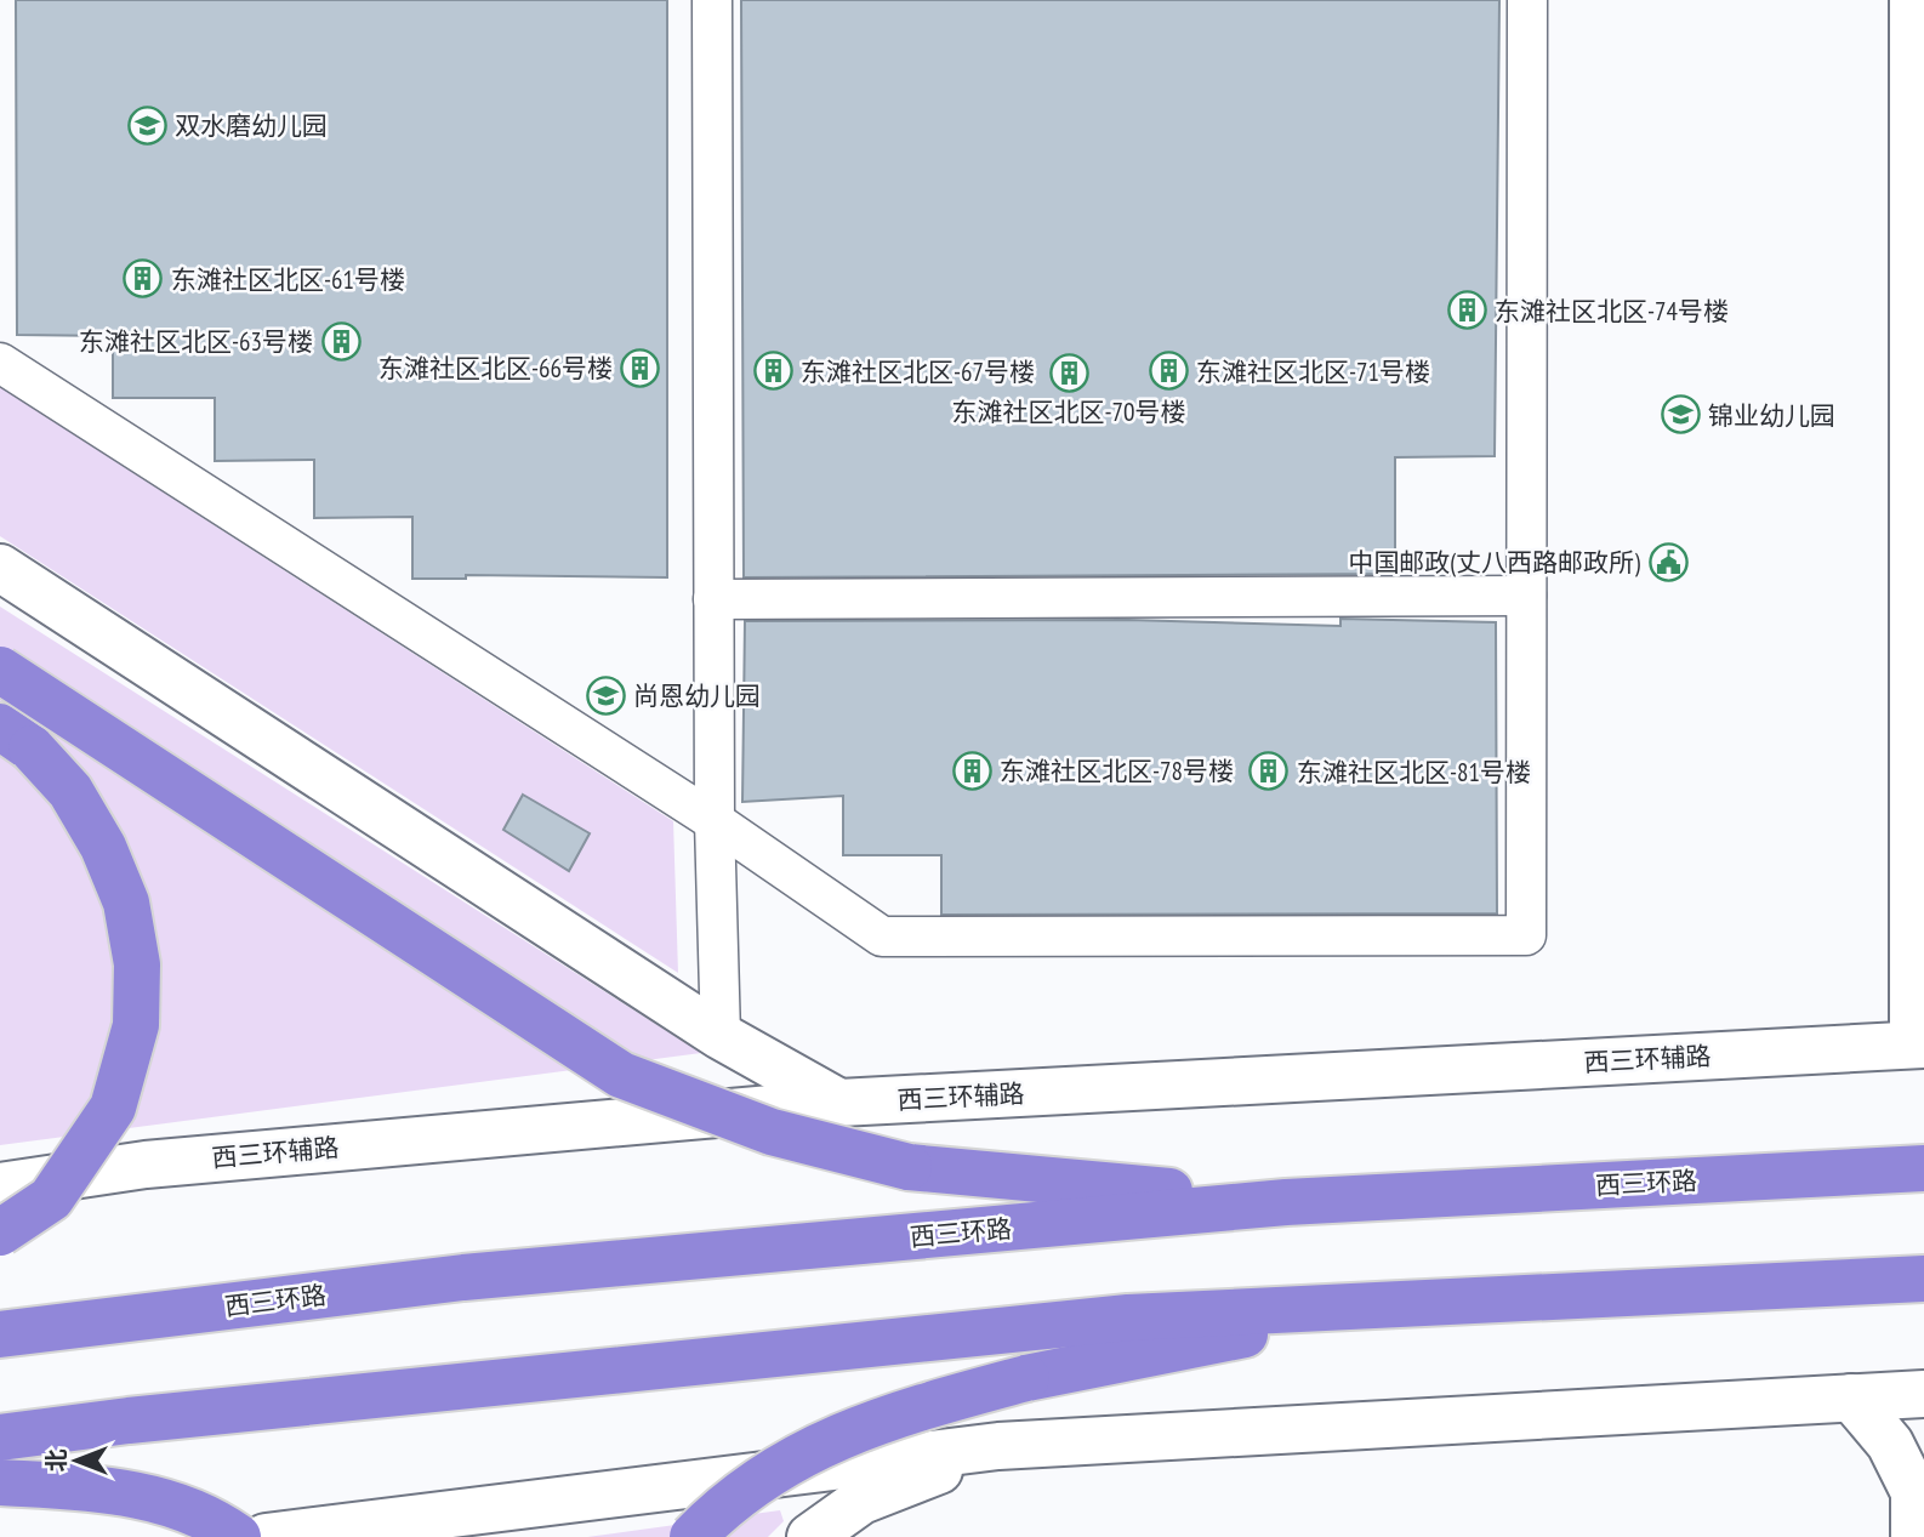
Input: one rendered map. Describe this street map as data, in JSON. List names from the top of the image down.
{
  "streets": {
    "highway": ["西三环路"],
    "main road": ["西三环辅路"]
  },
  "places": {
    "school or university": ["双水磨幼儿园", "锦业幼儿园", "尚恩幼儿园"],
    "building": [
      "东滩社区北区-61号楼",
      "东滩社区北区-74号楼",
      "东滩社区北区-63号楼",
      "东滩社区北区-66号楼",
      "东滩社区北区-67号楼",
      "东滩社区北区-71号楼",
      "东滩社区北区-70号楼",
      "东滩社区北区-78号楼",
      "东滩社区北区-81号楼"
    ],
    "public building": ["中国邮政(丈八西路邮政所)"]
  },
  "north": "left"
}
